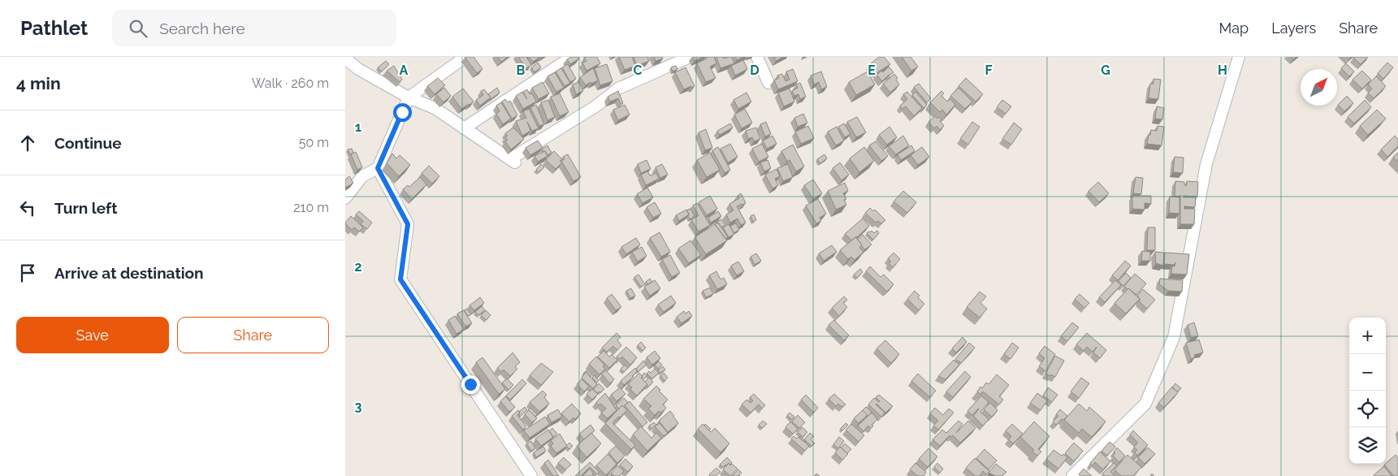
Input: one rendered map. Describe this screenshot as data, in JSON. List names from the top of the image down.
{
  "north": "top right",
  "page": {
    "header": "Pathlet",
    "search": "Search here",
    "nav": ["Map", "Layers", "Share"],
    "heading": ["4 min", "Walk · 260 m"],
    "list": [
      ["Continue", "50 m"],
      ["Turn left", "210 m"],
      "Arrive at destination"
    ],
    "buttons": ["Save", "Share"],
    "map_buttons": ["+", "−"]
  },
  "grid": {
    "columns": [
      "A",
      "B",
      "C",
      "D",
      "E",
      "F",
      "G",
      "H"
    ],
    "rows": ["1", "2", "3"]
  }
}
